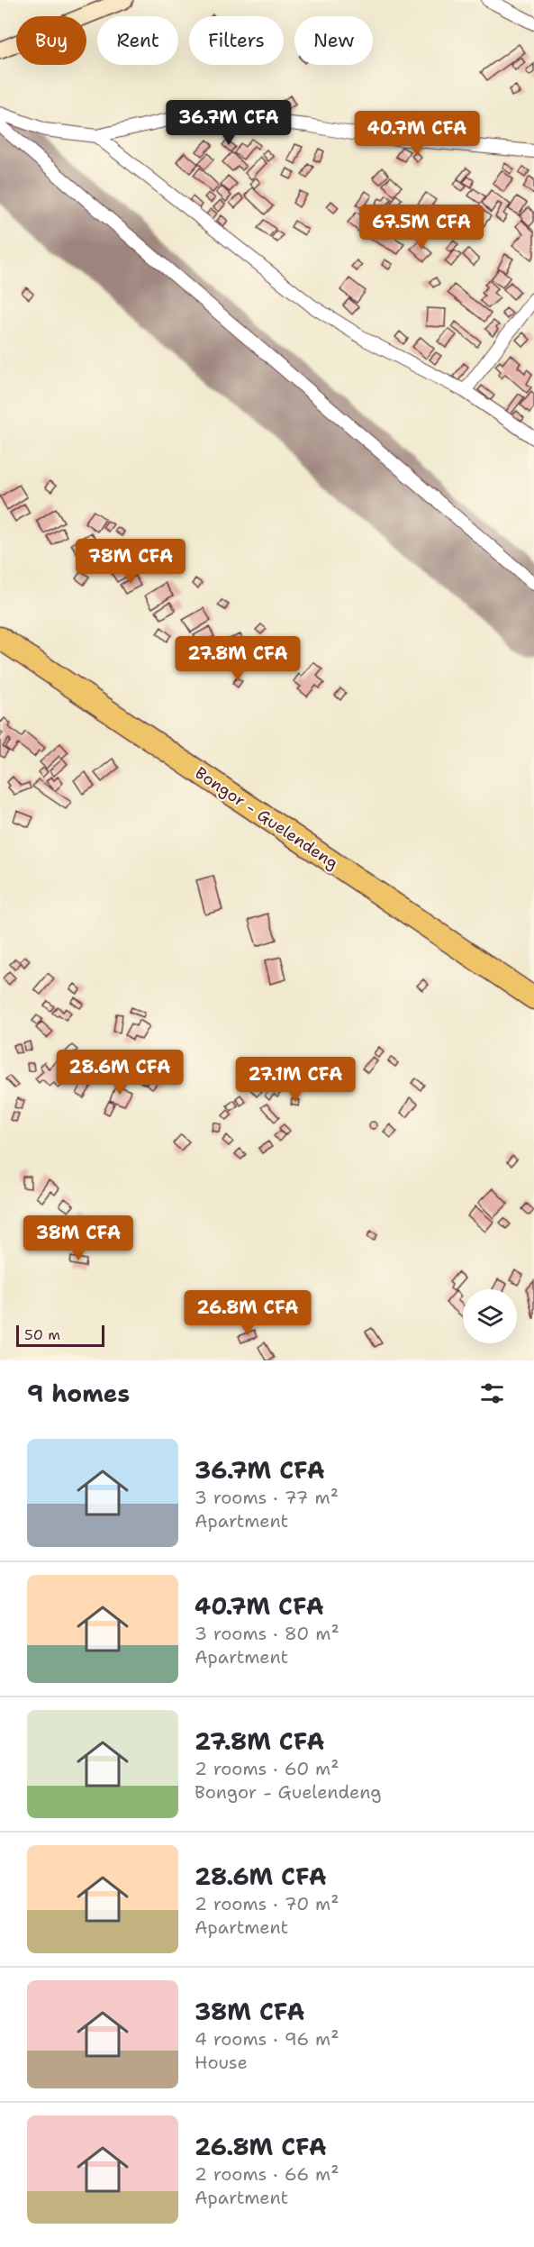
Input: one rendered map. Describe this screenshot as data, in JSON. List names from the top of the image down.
{
  "streets": {
    "highway": ["Bongor - Guelendeng"]
  },
  "scale_bar": "50 m",
  "page": {
    "chip": [
      "Buy",
      "Rent",
      "Filters",
      "New"
    ],
    "price": [
      "36.7M CFA",
      "40.7M CFA",
      "67.5M CFA",
      "78M CFA",
      "27.8M CFA",
      "28.6M CFA",
      "27.1M CFA",
      "38M CFA",
      "26.8M CFA"
    ],
    "scale": "50 m",
    "heading": "9 homes",
    "list": [
      {
        "name": "36.7M CFA",
        "note": "3 rooms · 77 m² · Apartment"
      },
      {
        "name": "40.7M CFA",
        "note": "3 rooms · 80 m² · Apartment"
      },
      {
        "name": "27.8M CFA",
        "note": "2 rooms · 60 m² · Bongor - Guelendeng"
      },
      {
        "name": "28.6M CFA",
        "note": "2 rooms · 70 m² · Apartment"
      },
      {
        "name": "38M CFA",
        "note": "4 rooms · 96 m² · House"
      },
      {
        "name": "26.8M CFA",
        "note": "2 rooms · 66 m² · Apartment"
      }
    ]
  }
}
